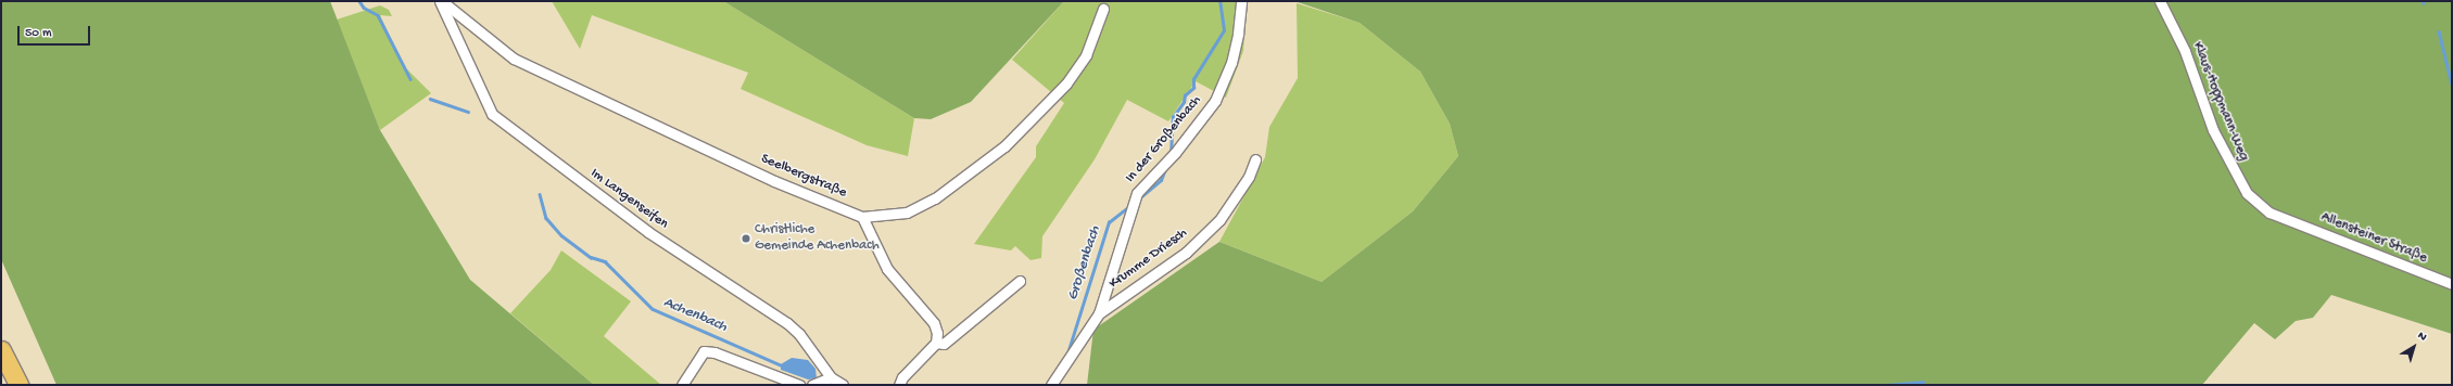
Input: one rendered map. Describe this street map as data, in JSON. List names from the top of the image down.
{
  "streets": {
    "street": [
      "Klaus-Hoppmann-Weg",
      "In der Großenbach",
      "Seelbergstraße",
      "Im Langenseifen",
      "Allensteiner Straße",
      "Krumme Driesch"
    ]
  },
  "crossings": [
    ["Klaus-Hoppmann-Weg", "Allensteiner Straße"],
    ["In der Großenbach", "Krumme Driesch"],
    ["Seelbergstraße", "Im Langenseifen"]
  ],
  "water": ["Großenbach", "Achenbach"],
  "places": ["Christliche Gemeinde Achenbach"],
  "scale_bar": "50 m",
  "north": "top right"
}
